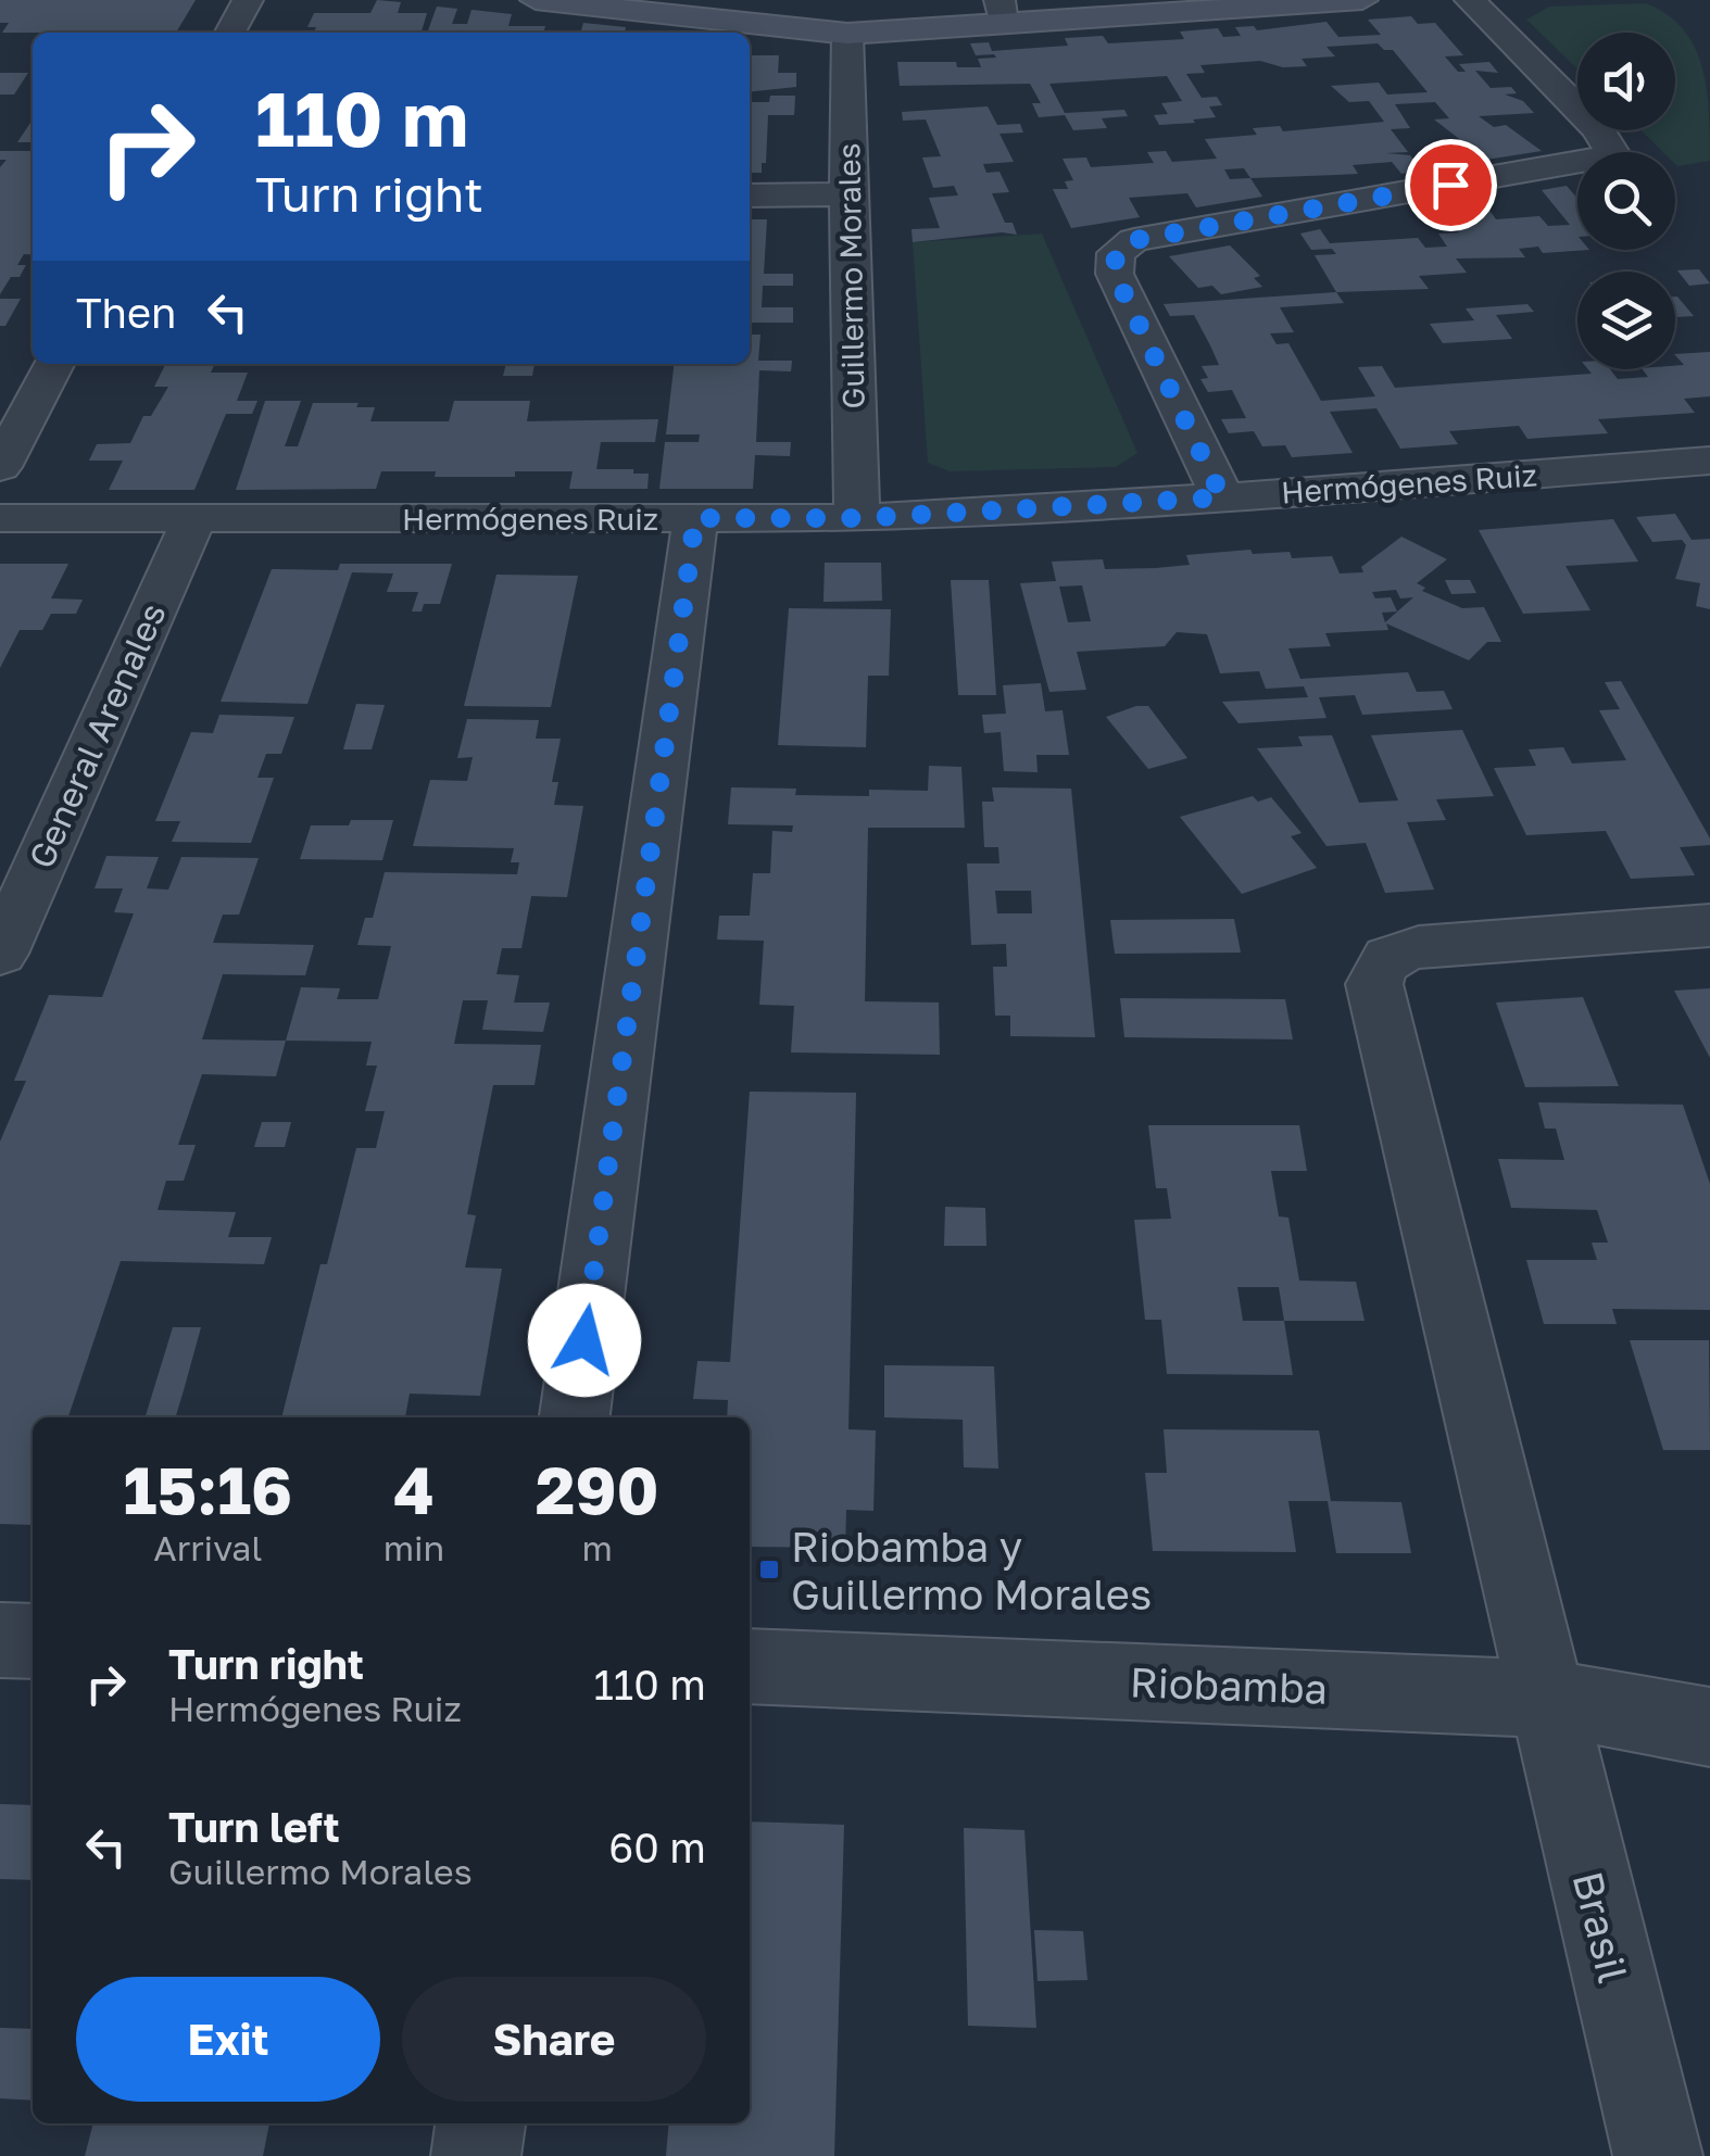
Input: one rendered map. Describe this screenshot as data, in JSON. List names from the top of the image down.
{
  "streets": {
    "street": [
      "Guillermo Morales",
      "Hermógenes Ruiz",
      "General Arenales",
      "Riobamba",
      "Brasil"
    ]
  },
  "crossings": [
    ["Guillermo Morales", "Hermógenes Ruiz"],
    ["Hermógenes Ruiz", "General Arenales"],
    ["Riobamba", "Brasil"]
  ],
  "places": {
    "transit": ["Riobamba y Guillermo Morales"]
  },
  "page": {
    "turn": ["110 m", "Turn right"],
    "then": "Then",
    "eta": [
      "15:16",
      "Arrival",
      "4",
      "min",
      "290",
      "m"
    ],
    "list": [
      {
        "name": "Turn right",
        "note": "Hermógenes Ruiz",
        "value": "110 m"
      },
      {
        "name": "Turn left",
        "note": "Guillermo Morales",
        "value": "60 m"
      }
    ],
    "buttons": ["Exit", "Share"]
  }
}
